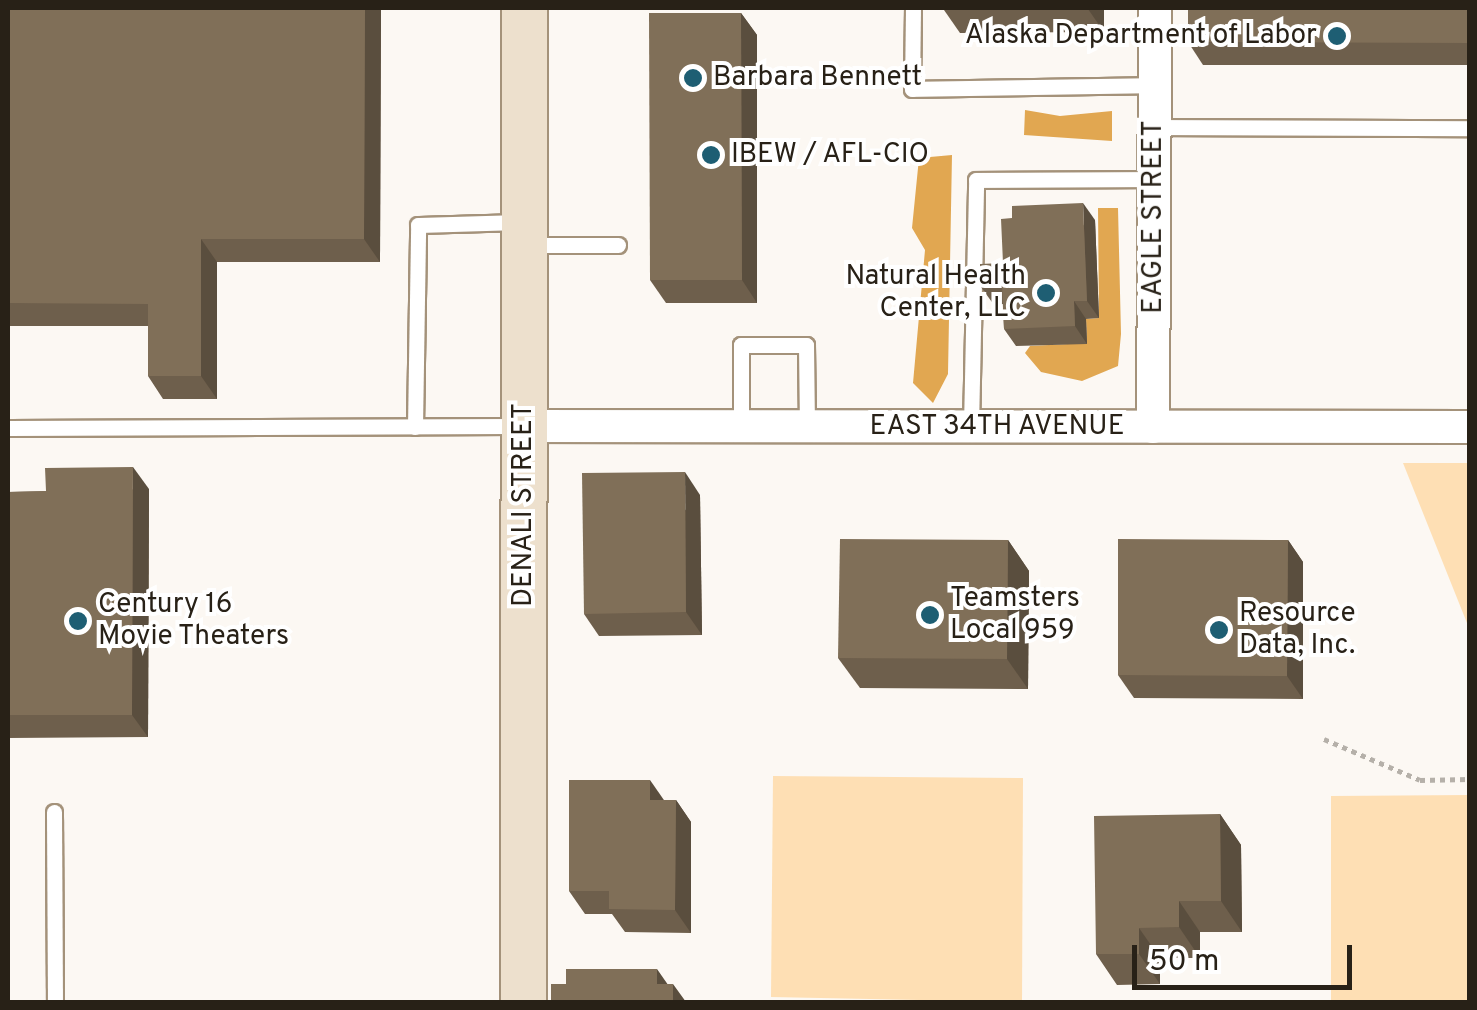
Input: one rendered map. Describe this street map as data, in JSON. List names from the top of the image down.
{
  "streets": {
    "street": ["EAGLE STREET", "EAST 34TH AVENUE", "DENALI STREET"]
  },
  "crossings": [
    ["EAGLE STREET", "EAST 34TH AVENUE"],
    ["EAST 34TH AVENUE", "DENALI STREET"]
  ],
  "places": [
    "Alaska Department of Labor",
    "Barbara Bennett",
    "IBEW / AFL-CIO",
    "Natural Health Center, LLC",
    "Teamsters Local 959",
    "Century 16 Movie Theaters",
    "Resource Data, Inc."
  ],
  "scale_bar": "50 m"
}
